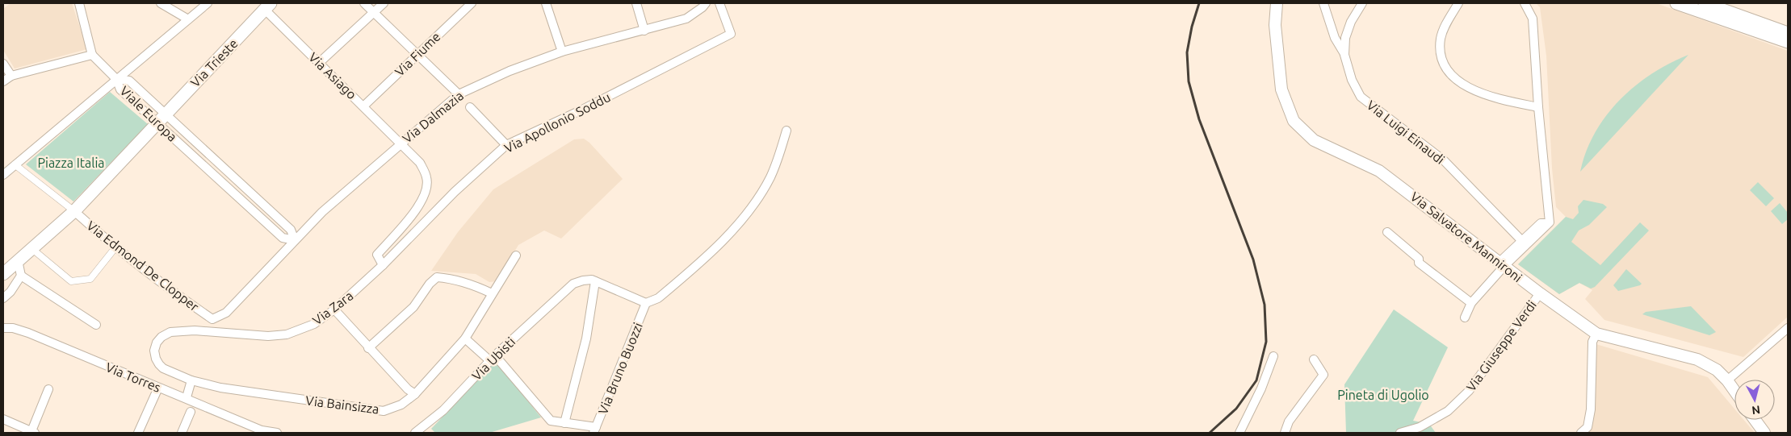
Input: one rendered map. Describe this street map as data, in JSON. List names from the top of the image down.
{
  "streets": {
    "main road": ["Via Trieste"],
    "street": [
      "Via Fiume",
      "Via Asiago",
      "Viale Europa",
      "Via Dalmazia",
      "Via Apollonio Soddu",
      "Via Luigi Einaudi",
      "Via Salvatore Mannironi",
      "Via Edmond De Clopper",
      "Via Zara",
      "Via Giuseppe Verdi",
      "Via Ubisti",
      "Via Bruno Buozzi",
      "Via Torres",
      "Via Bainsizza"
    ]
  },
  "crossings": [
    ["Via Fiume", "Via Asiago"],
    ["Via Trieste", "Via Asiago"],
    ["Via Trieste", "Viale Europa"],
    ["Via Asiago", "Via Dalmazia"],
    ["Viale Europa", "Via Dalmazia"],
    ["Via Dalmazia", "Via Edmond De Clopper"],
    ["Via Apollonio Soddu", "Via Zara"],
    ["Via Salvatore Mannironi", "Via Giuseppe Verdi"],
    ["Via Zara", "Via Bainsizza"]
  ],
  "parks": ["Piazza Italia", "Pineta di Ugolio"],
  "north": "bottom"
}
